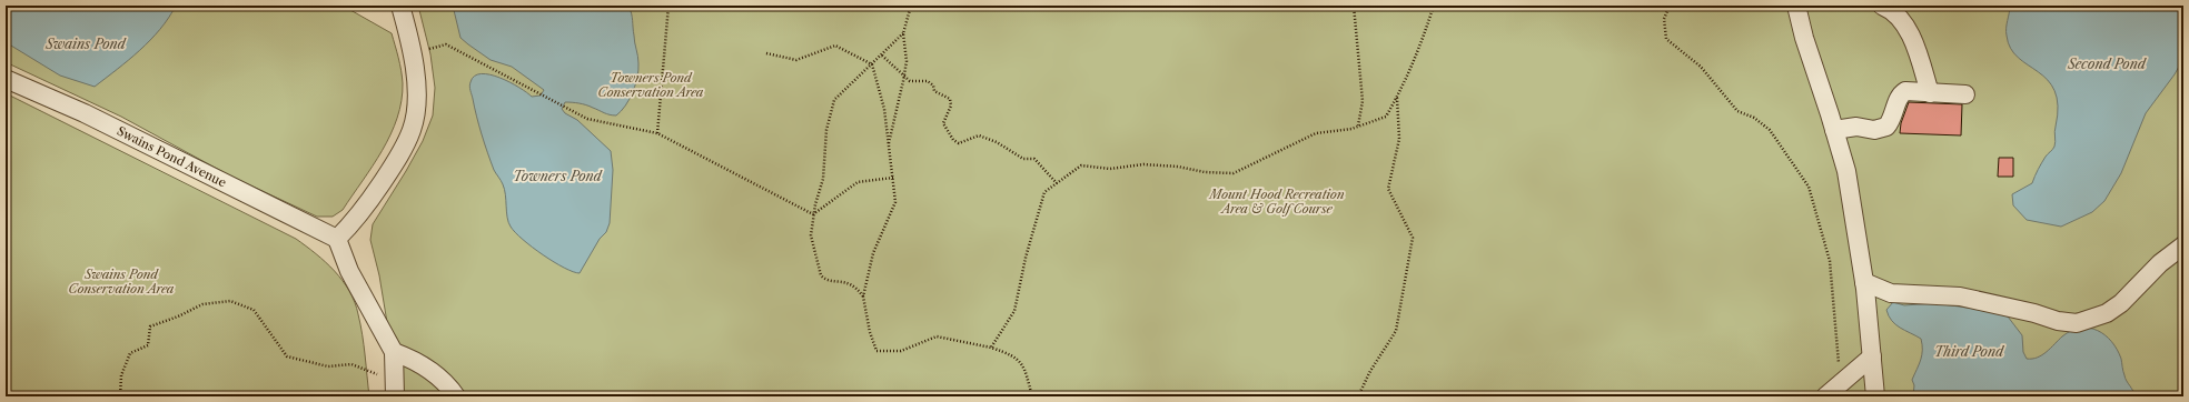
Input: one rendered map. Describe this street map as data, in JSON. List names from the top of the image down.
{
  "streets": {
    "street": ["Swains Pond Avenue"]
  },
  "water": [
    "Swains Pond",
    "Second Pond",
    "Towners Pond",
    "Third Pond"
  ],
  "parks": ["Towners Pond Conservation Area", "Mount Hood Recreation Area & Golf Course", "Swains Pond Conservation Area"]
}
